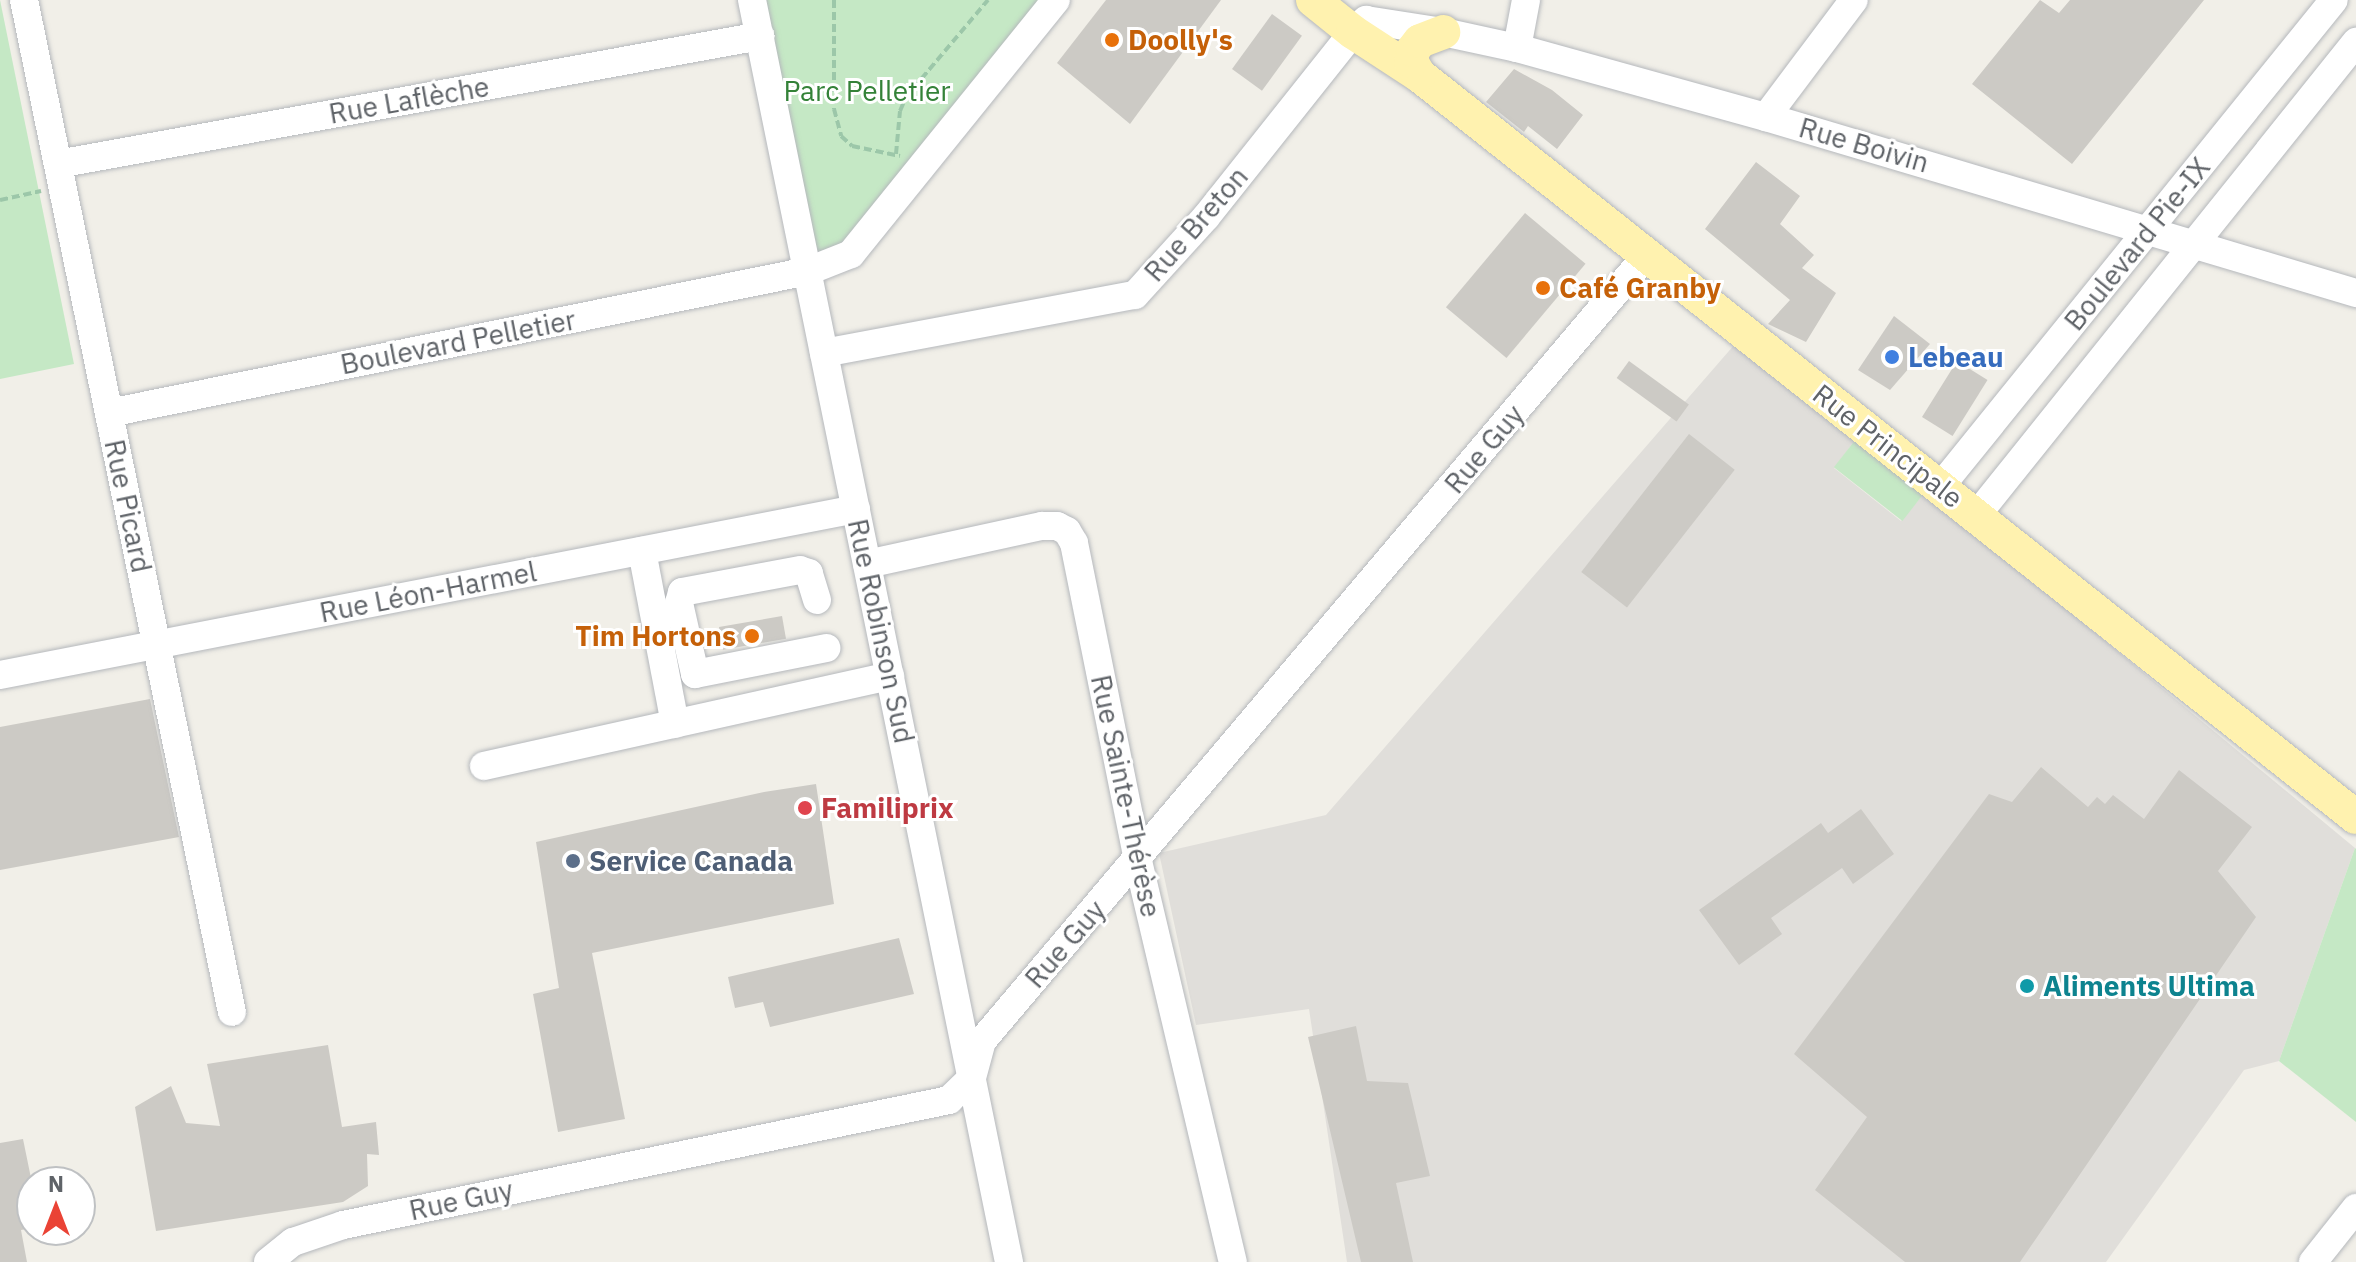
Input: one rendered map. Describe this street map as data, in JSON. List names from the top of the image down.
{
  "streets": {
    "main road": ["Rue Principale"],
    "street": [
      "Rue Laflèche",
      "Rue Boivin",
      "Rue Breton",
      "Boulevard Pie-IX",
      "Boulevard Pelletier",
      "Rue Guy",
      "Rue Picard",
      "Rue Léon-Harmel",
      "Rue Robinson Sud",
      "Rue Sainte-Thérèse"
    ]
  },
  "crossings": [
    ["Rue Laflèche", "Rue Picard"],
    ["Rue Laflèche", "Rue Robinson Sud"],
    ["Rue Boivin", "Rue Breton"],
    ["Rue Boivin", "Boulevard Pie-IX"],
    ["Rue Boivin", "Rue Principale"],
    ["Rue Breton", "Rue Principale"],
    ["Rue Breton", "Rue Robinson Sud"],
    ["Boulevard Pie-IX", "Rue Principale"],
    ["Boulevard Pelletier", "Rue Picard"],
    ["Boulevard Pelletier", "Rue Robinson Sud"],
    ["Rue Principale", "Rue Guy"],
    ["Rue Guy", "Rue Robinson Sud"],
    ["Rue Guy", "Rue Sainte-Thérèse"],
    ["Rue Picard", "Rue Léon-Harmel"],
    ["Rue Léon-Harmel", "Rue Robinson Sud"],
    ["Rue Robinson Sud", "Rue Sainte-Thérèse"]
  ],
  "parks": ["Parc Pelletier"],
  "places": [
    "Doolly's",
    "Café Granby",
    "Lebeau",
    "Tim Hortons",
    "Familiprix",
    "Service Canada",
    "Aliments Ultima"
  ],
  "north": "top"
}
